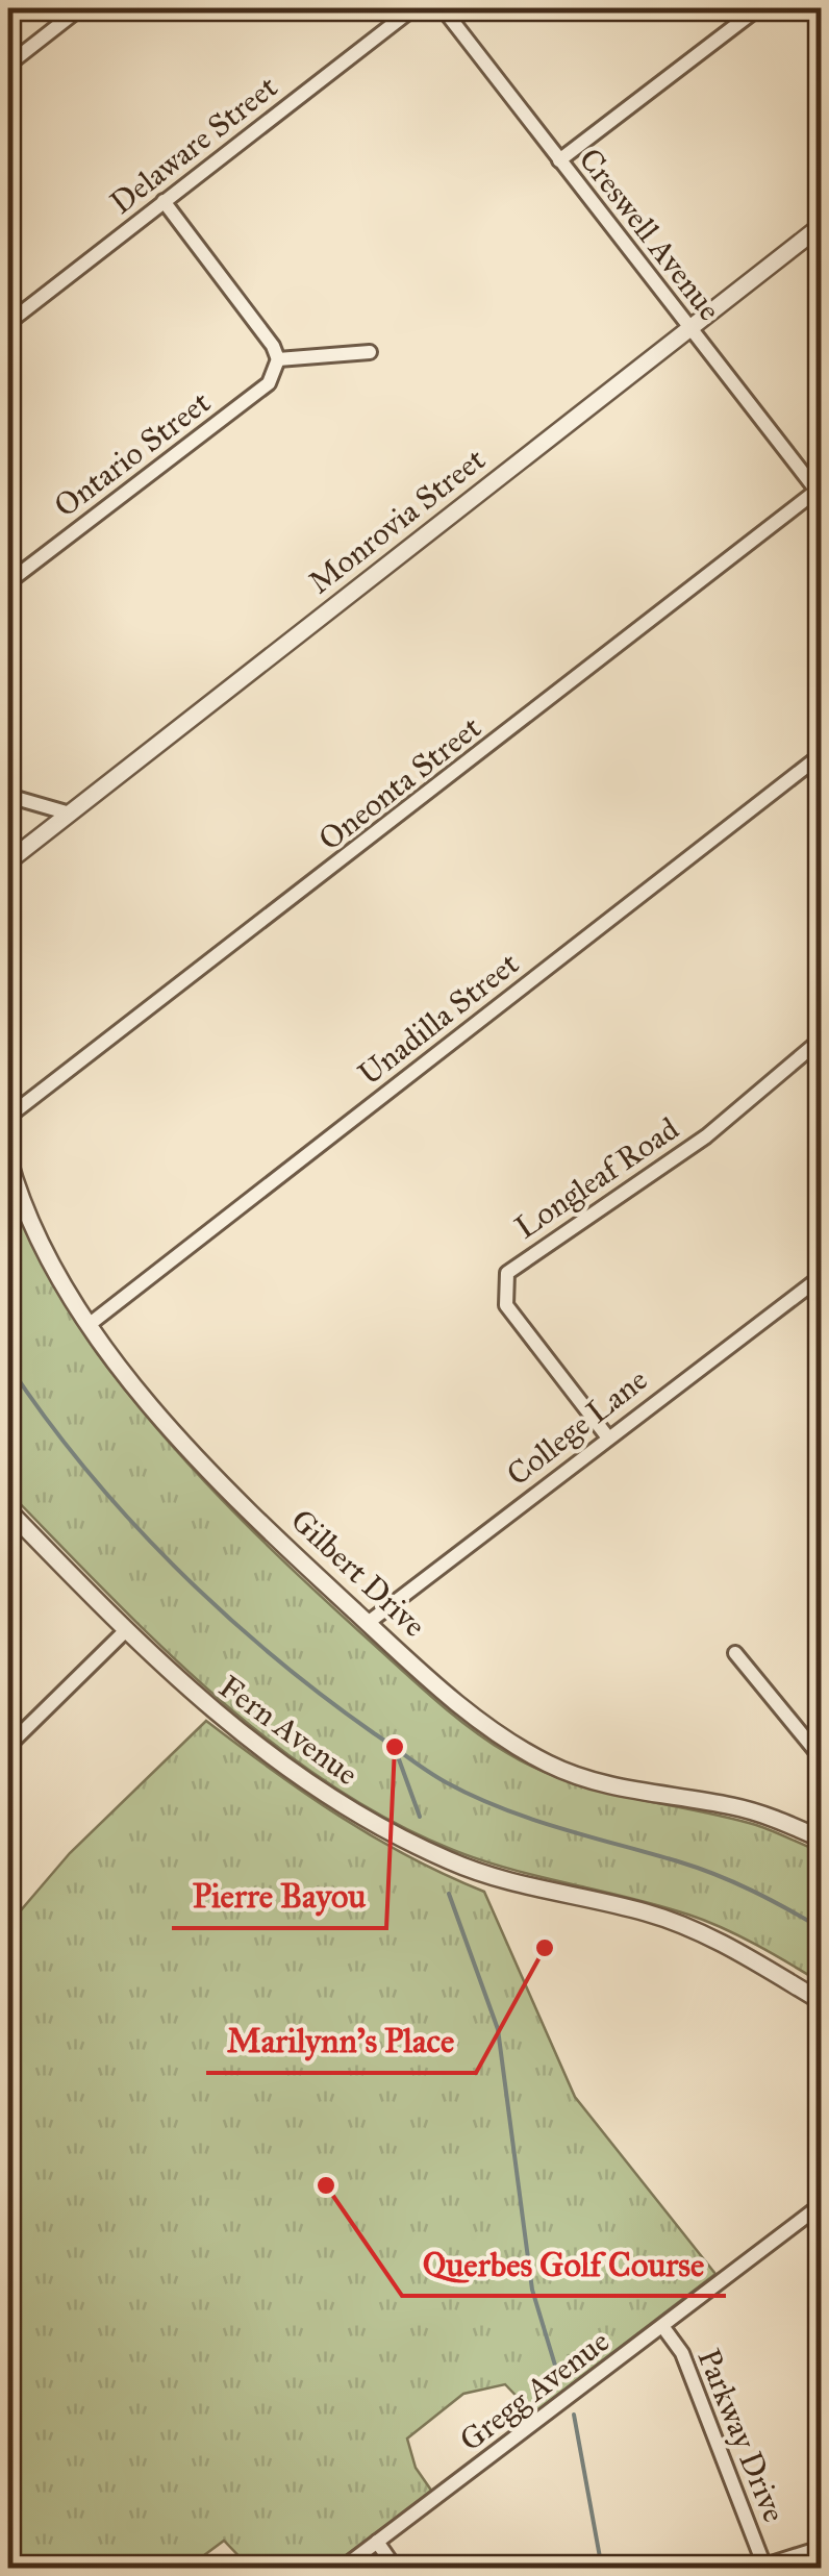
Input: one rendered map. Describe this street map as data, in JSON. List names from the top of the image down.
{
  "streets": {
    "street": [
      "Delaware Street",
      "Creswell Avenue",
      "Ontario Street",
      "Monrovia Street",
      "Oneonta Street",
      "Unadilla Street",
      "Longleaf Road",
      "College Lane",
      "Gilbert Drive",
      "Fern Avenue",
      "Gregg Avenue",
      "Parkway Drive"
    ]
  },
  "crossings": [
    ["Creswell Avenue", "Monrovia Street"],
    ["Creswell Avenue", "Oneonta Street"],
    ["Unadilla Street", "Gilbert Drive"],
    ["Longleaf Road", "College Lane"],
    ["College Lane", "Gilbert Drive"],
    ["Gregg Avenue", "Parkway Drive"]
  ],
  "places": ["Pierre Bayou", "Marilynn's Place", "Querbes Golf Course"]
}
